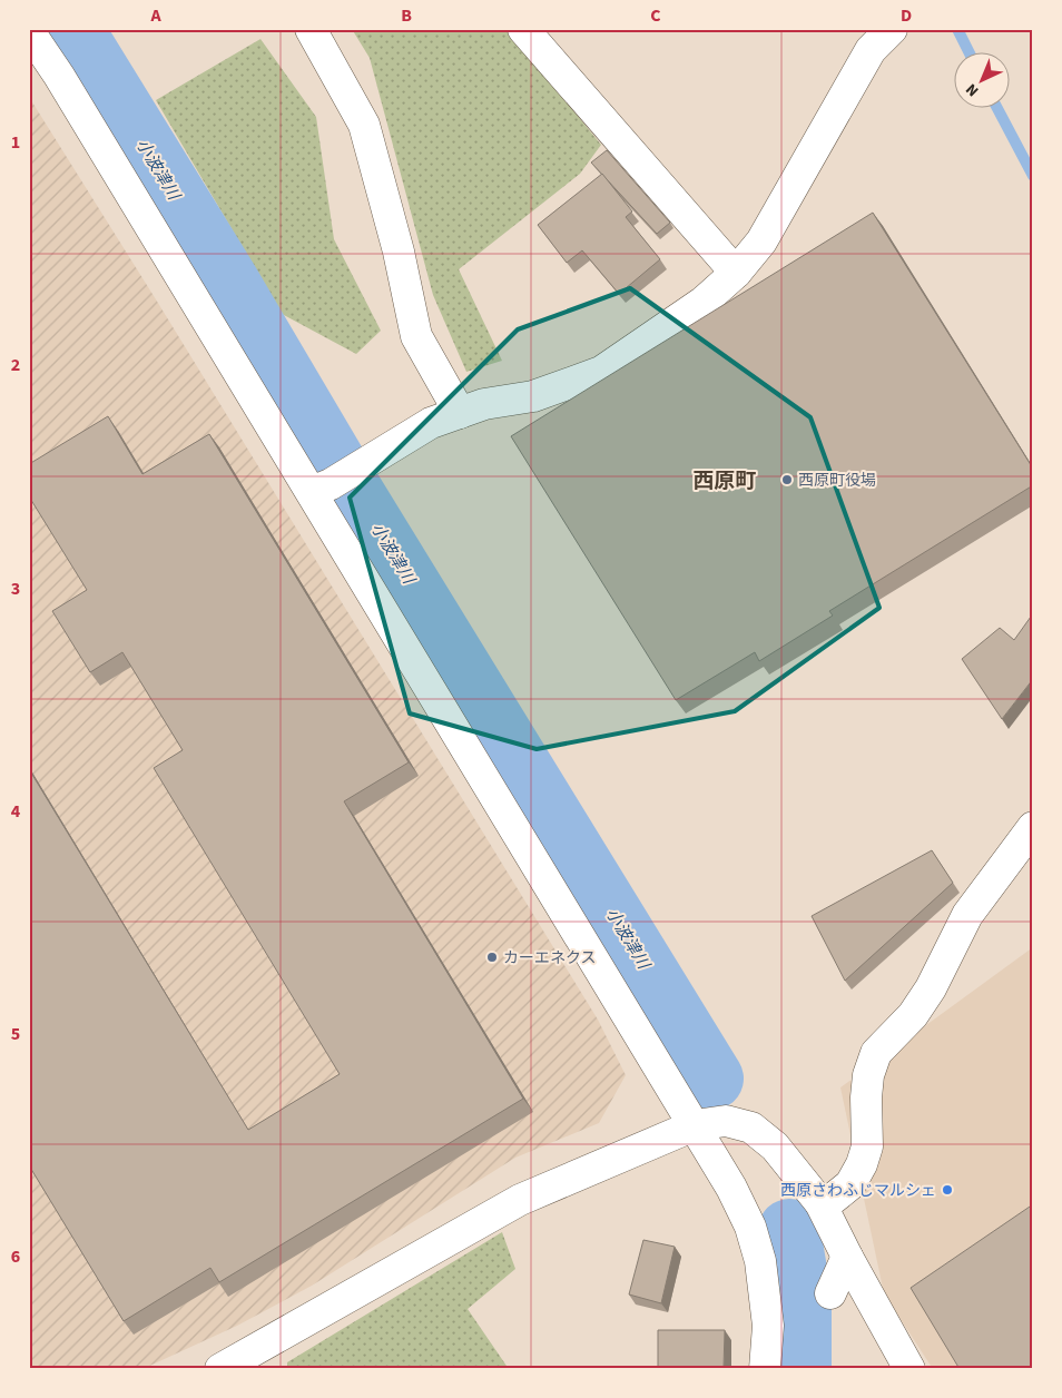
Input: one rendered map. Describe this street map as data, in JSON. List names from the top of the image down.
{
  "districts": ["西原町"],
  "water": ["小波津川"],
  "places": ["西原町役場", "カーエネクス", "西原さわふじマルシェ"],
  "north": "bottom left",
  "grid": {
    "columns": [
      "A",
      "B",
      "C",
      "D"
    ],
    "rows": [
      "1",
      "2",
      "3",
      "4",
      "5",
      "6"
    ]
  }
}
